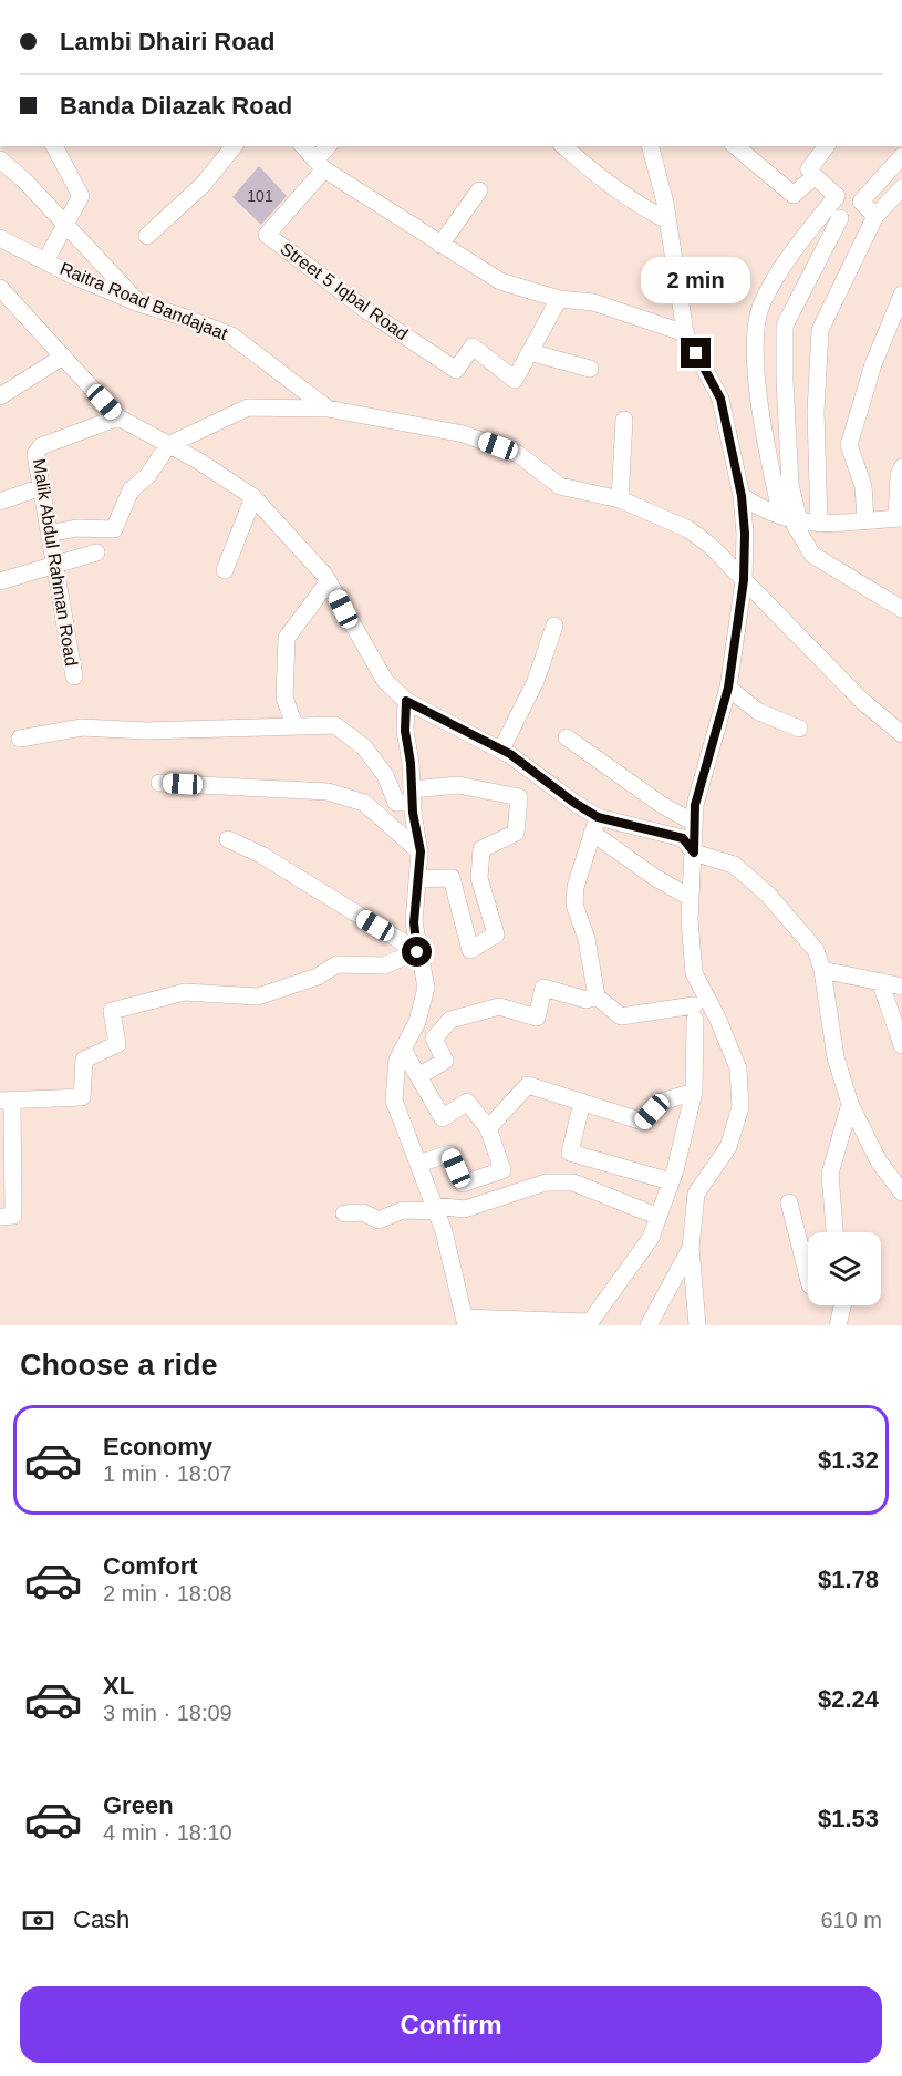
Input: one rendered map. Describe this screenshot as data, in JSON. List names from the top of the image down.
{
  "streets": {
    "street": ["Street 5 Iqbal Road", "Raitra Road Bandajaat", "Malik Abdul Rahman Road"]
  },
  "house_numbers": ["101"],
  "page": {
    "banner": ["Lambi Dhairi Road", "Banda Dilazak Road"],
    "bubble": "2 min",
    "heading": "Choose a ride",
    "list": [
      {
        "name": "Economy",
        "note": "1 min · 18:07",
        "value": "$1.32"
      },
      {
        "name": "Comfort",
        "note": "2 min · 18:08",
        "value": "$1.78"
      },
      {
        "name": "XL",
        "note": "3 min · 18:09",
        "value": "$2.24"
      },
      {
        "name": "Green",
        "note": "4 min · 18:10",
        "value": "$1.53"
      }
    ],
    "pay": ["Cash", "610 m"],
    "buttons": "Confirm"
  }
}
